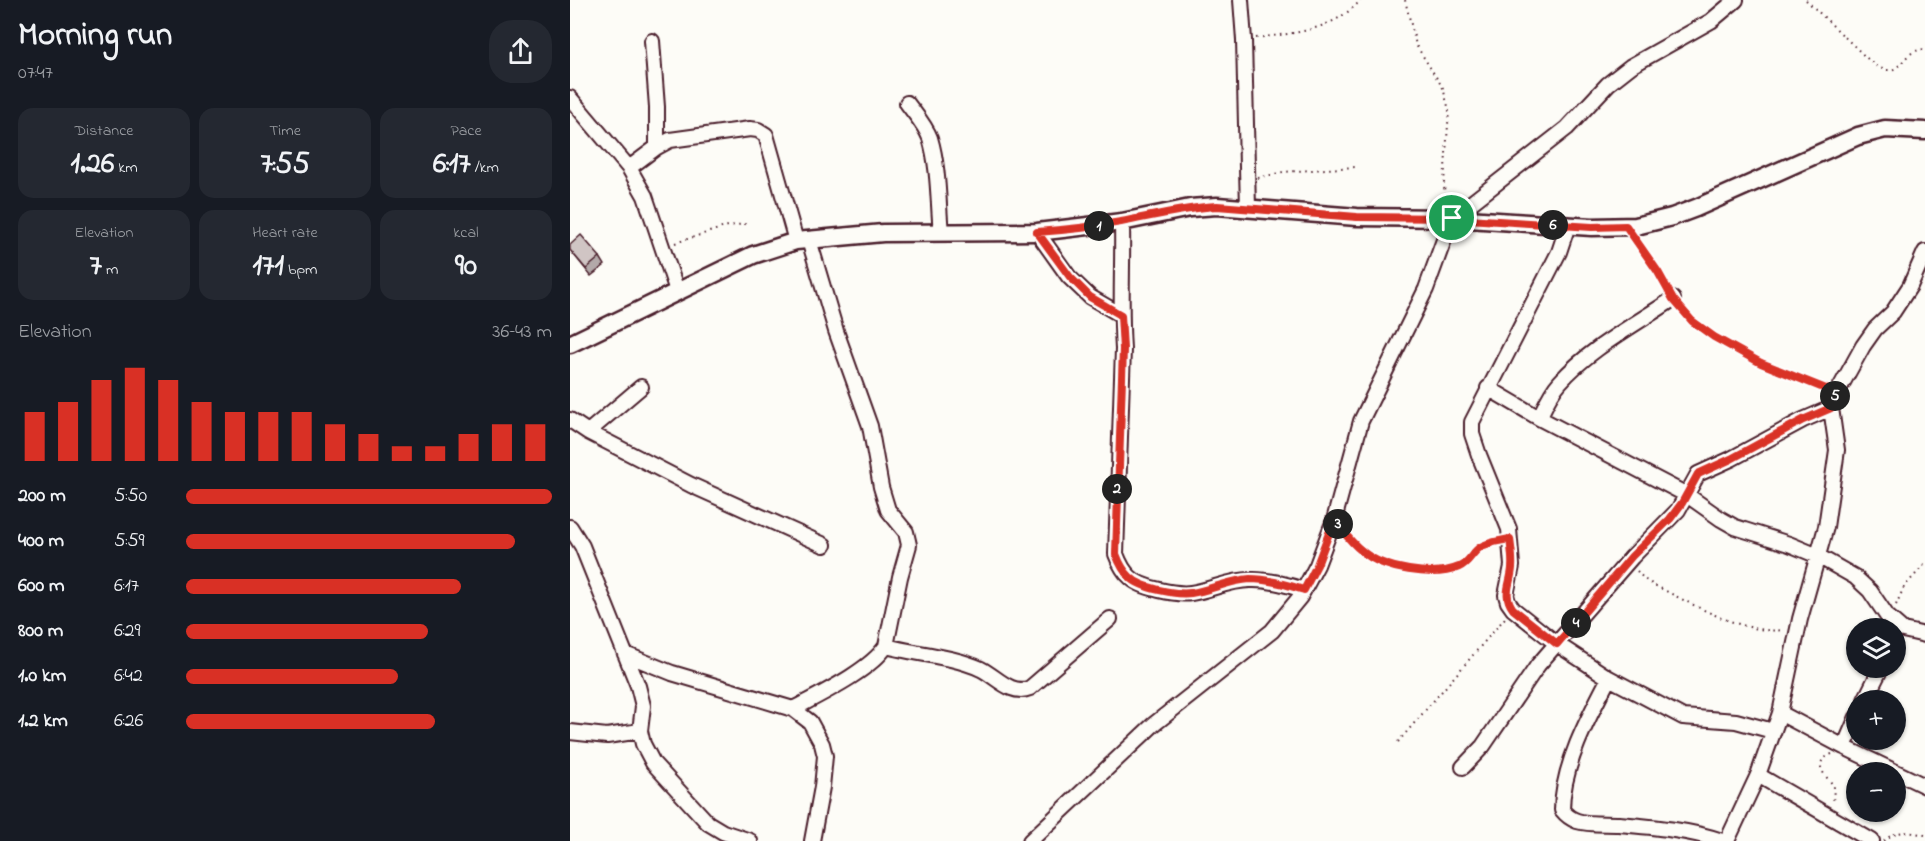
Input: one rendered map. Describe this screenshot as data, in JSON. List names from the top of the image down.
{
  "page": {
    "heading": ["Morning run", "07:47"],
    "stats": [
      ["Distance", "1.26 km"],
      ["Time", "7:55"],
      ["Pace", "6:17 /km"],
      ["Elevation", "7 m"],
      ["Heart rate", "171 bpm"],
      ["kcal", "90"]
    ],
    "pins": [
      "6",
      "1",
      "5",
      "2",
      "3",
      "4"
    ],
    "chart": ["Elevation", "36–43 m"],
    "list": [
      {
        "name": "200 m",
        "note": "5:50"
      },
      {
        "name": "400 m",
        "note": "5:59"
      },
      {
        "name": "600 m",
        "note": "6:17"
      },
      {
        "name": "800 m",
        "note": "6:29"
      },
      {
        "name": "1.0 km",
        "note": "6:42"
      },
      {
        "name": "1.2 km",
        "note": "6:26"
      }
    ],
    "map_buttons": ["+", "−"]
  }
}
